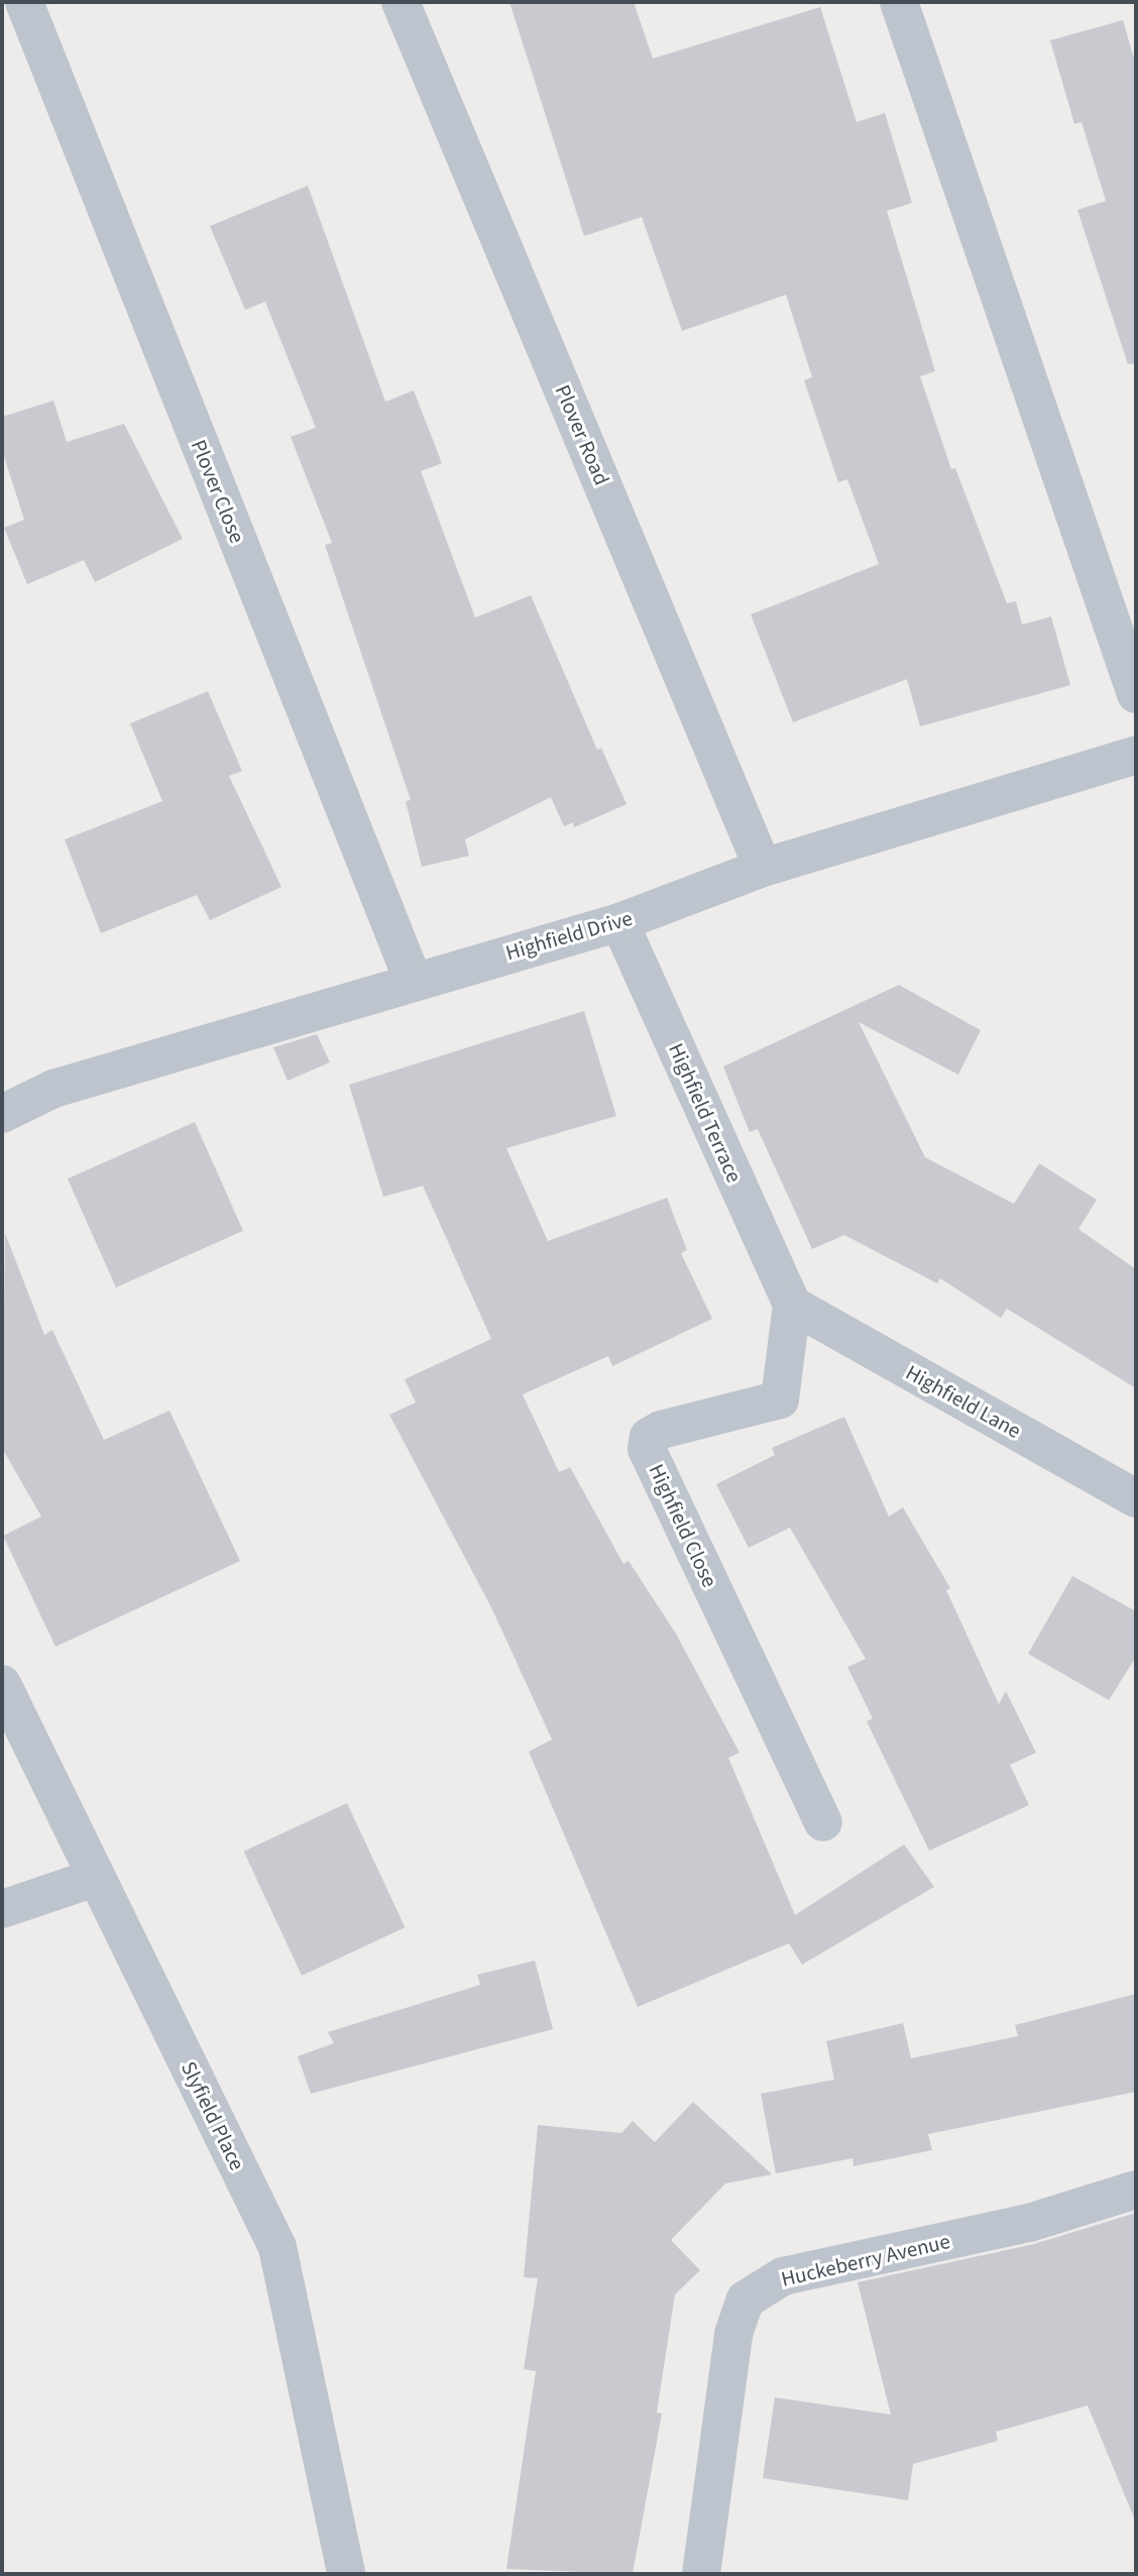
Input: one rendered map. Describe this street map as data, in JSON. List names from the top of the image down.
{
  "streets": {
    "street": [
      "Plover Road",
      "Plover Close",
      "Highfield Drive",
      "Highfield Terrace",
      "Highfield Lane",
      "Highfield Close",
      "Slyfield Place",
      "Huckeberry Avenue"
    ]
  },
  "crossings": [
    ["Plover Road", "Highfield Drive"],
    ["Plover Close", "Highfield Drive"],
    ["Highfield Drive", "Highfield Terrace"],
    ["Highfield Terrace", "Highfield Lane"],
    ["Highfield Terrace", "Highfield Close"],
    ["Highfield Lane", "Highfield Close"]
  ]
}
